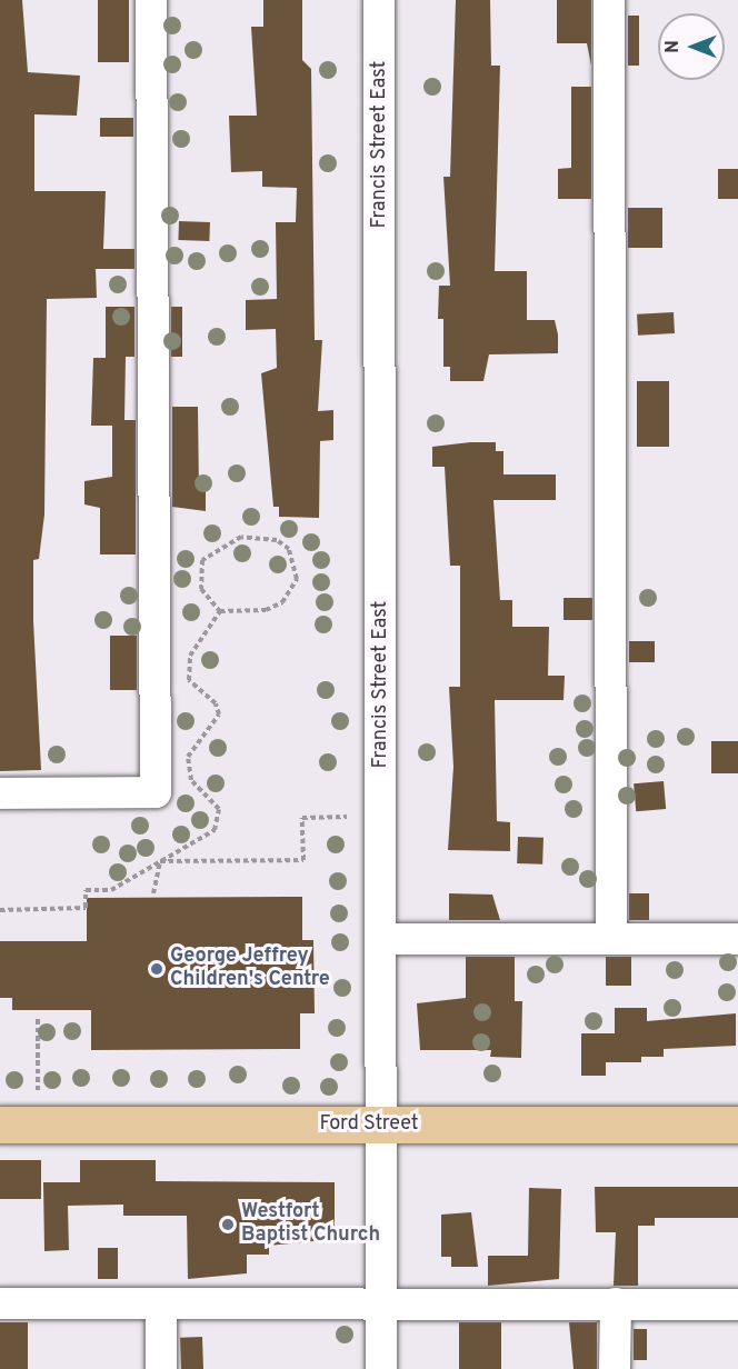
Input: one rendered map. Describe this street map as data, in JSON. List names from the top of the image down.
{
  "streets": {
    "main road": ["Ford Street"],
    "street": ["Francis Street East"]
  },
  "crossings": [
    ["Francis Street East", "Ford Street"]
  ],
  "places": ["George Jeffrey Children's Centre", "Westfort Baptist Church"],
  "north": "left"
}
